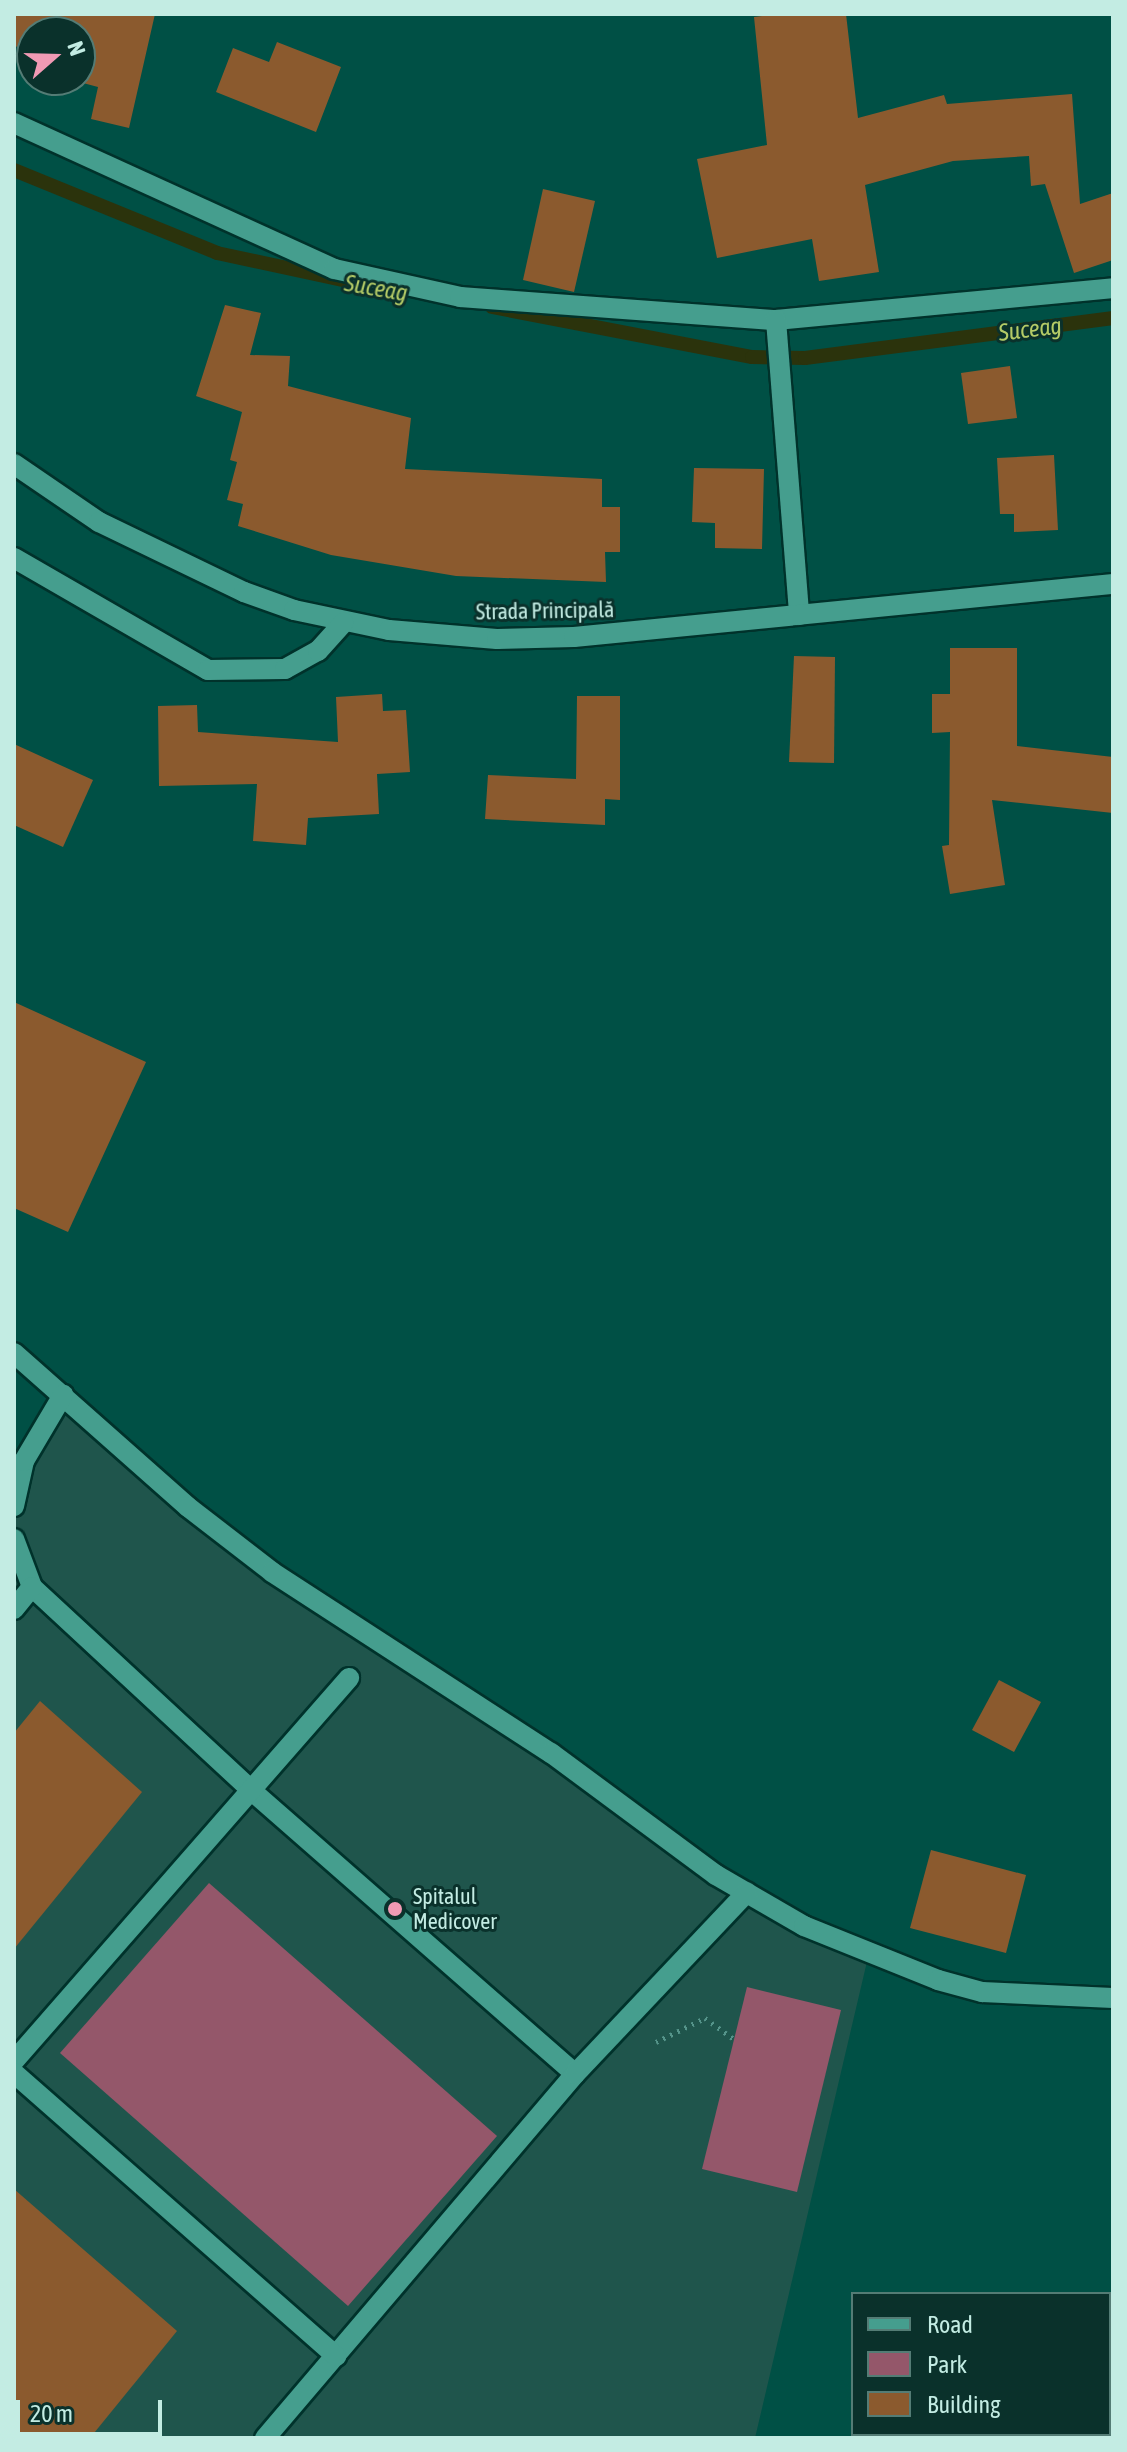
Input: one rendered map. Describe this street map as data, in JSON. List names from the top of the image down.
{
  "streets": {
    "street": ["Strada Principală"]
  },
  "water": ["Suceag"],
  "places": ["Spitalul Medicover"],
  "legend": ["Road", "Park", "Building"],
  "scale_bar": "20 m",
  "north": "right"
}
